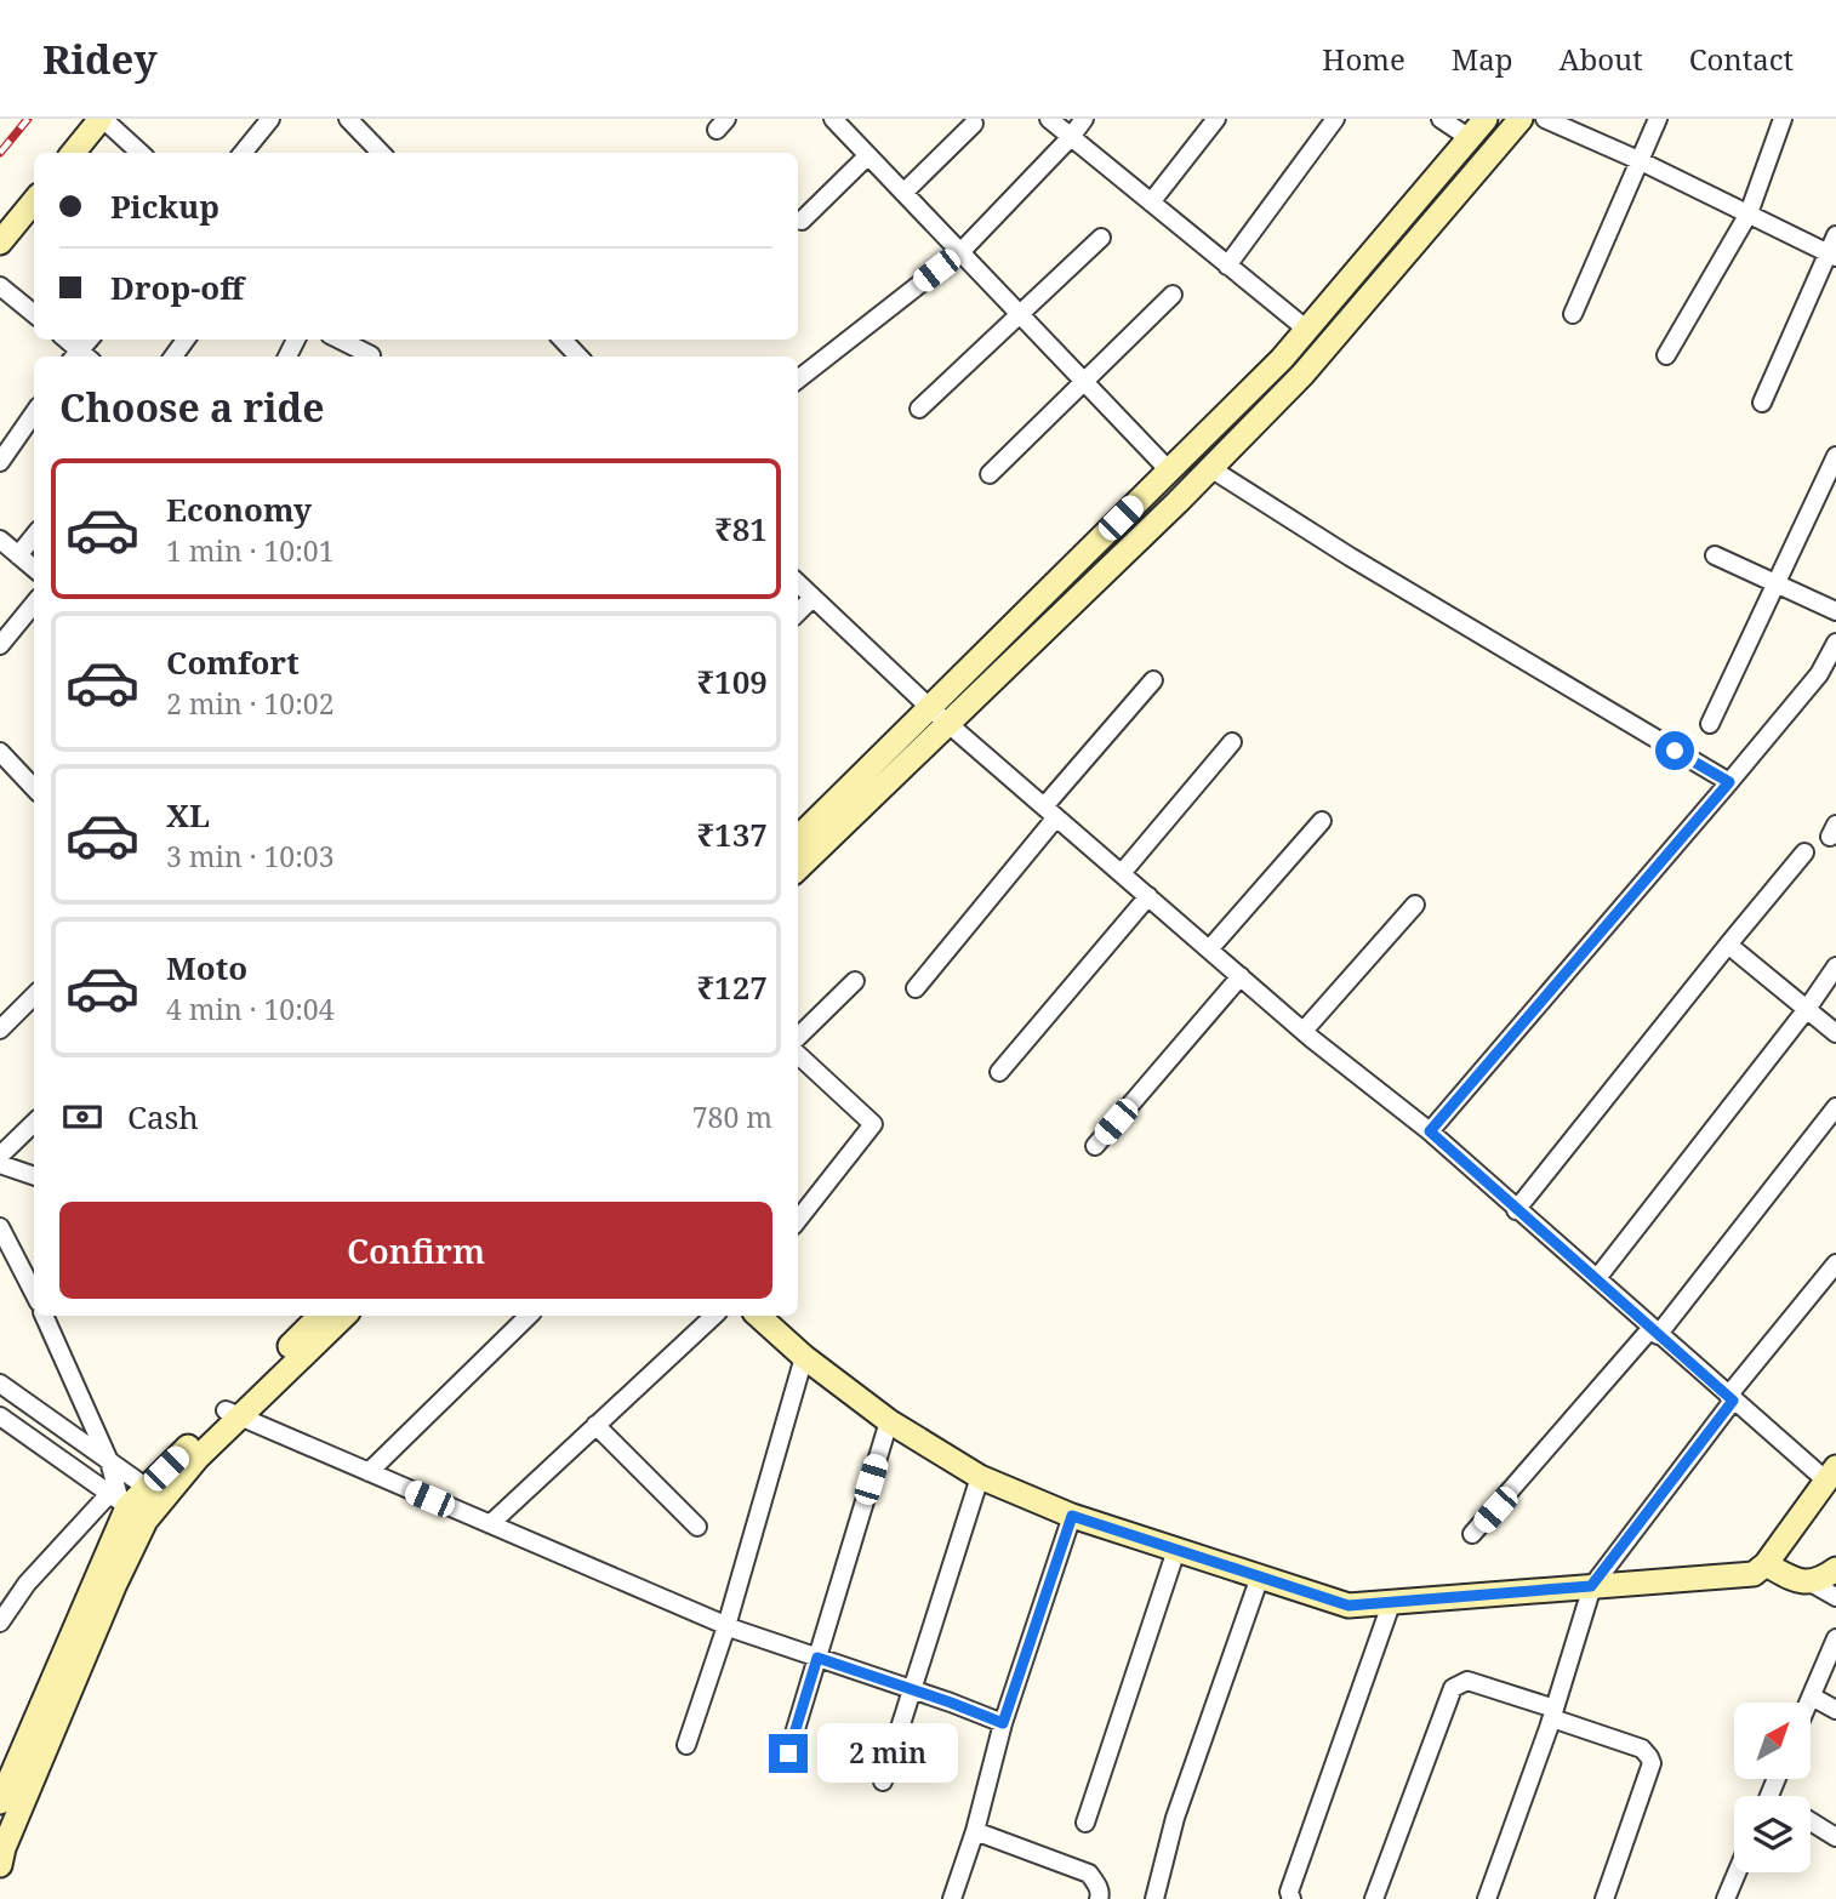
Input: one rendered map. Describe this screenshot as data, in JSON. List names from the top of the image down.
{
  "north": "top right",
  "page": {
    "header": "Ridey",
    "nav": [
      "Home",
      "Map",
      "About",
      "Contact"
    ],
    "banner": ["Pickup", "Drop-off"],
    "heading": "Choose a ride",
    "list": [
      {
        "name": "Economy",
        "note": "1 min · 10:01",
        "value": "₹81"
      },
      {
        "name": "Comfort",
        "note": "2 min · 10:02",
        "value": "₹109"
      },
      {
        "name": "XL",
        "note": "3 min · 10:03",
        "value": "₹137"
      },
      {
        "name": "Moto",
        "note": "4 min · 10:04",
        "value": "₹127"
      }
    ],
    "pay": ["Cash", "780 m"],
    "buttons": "Confirm",
    "bubble": "2 min"
  }
}
